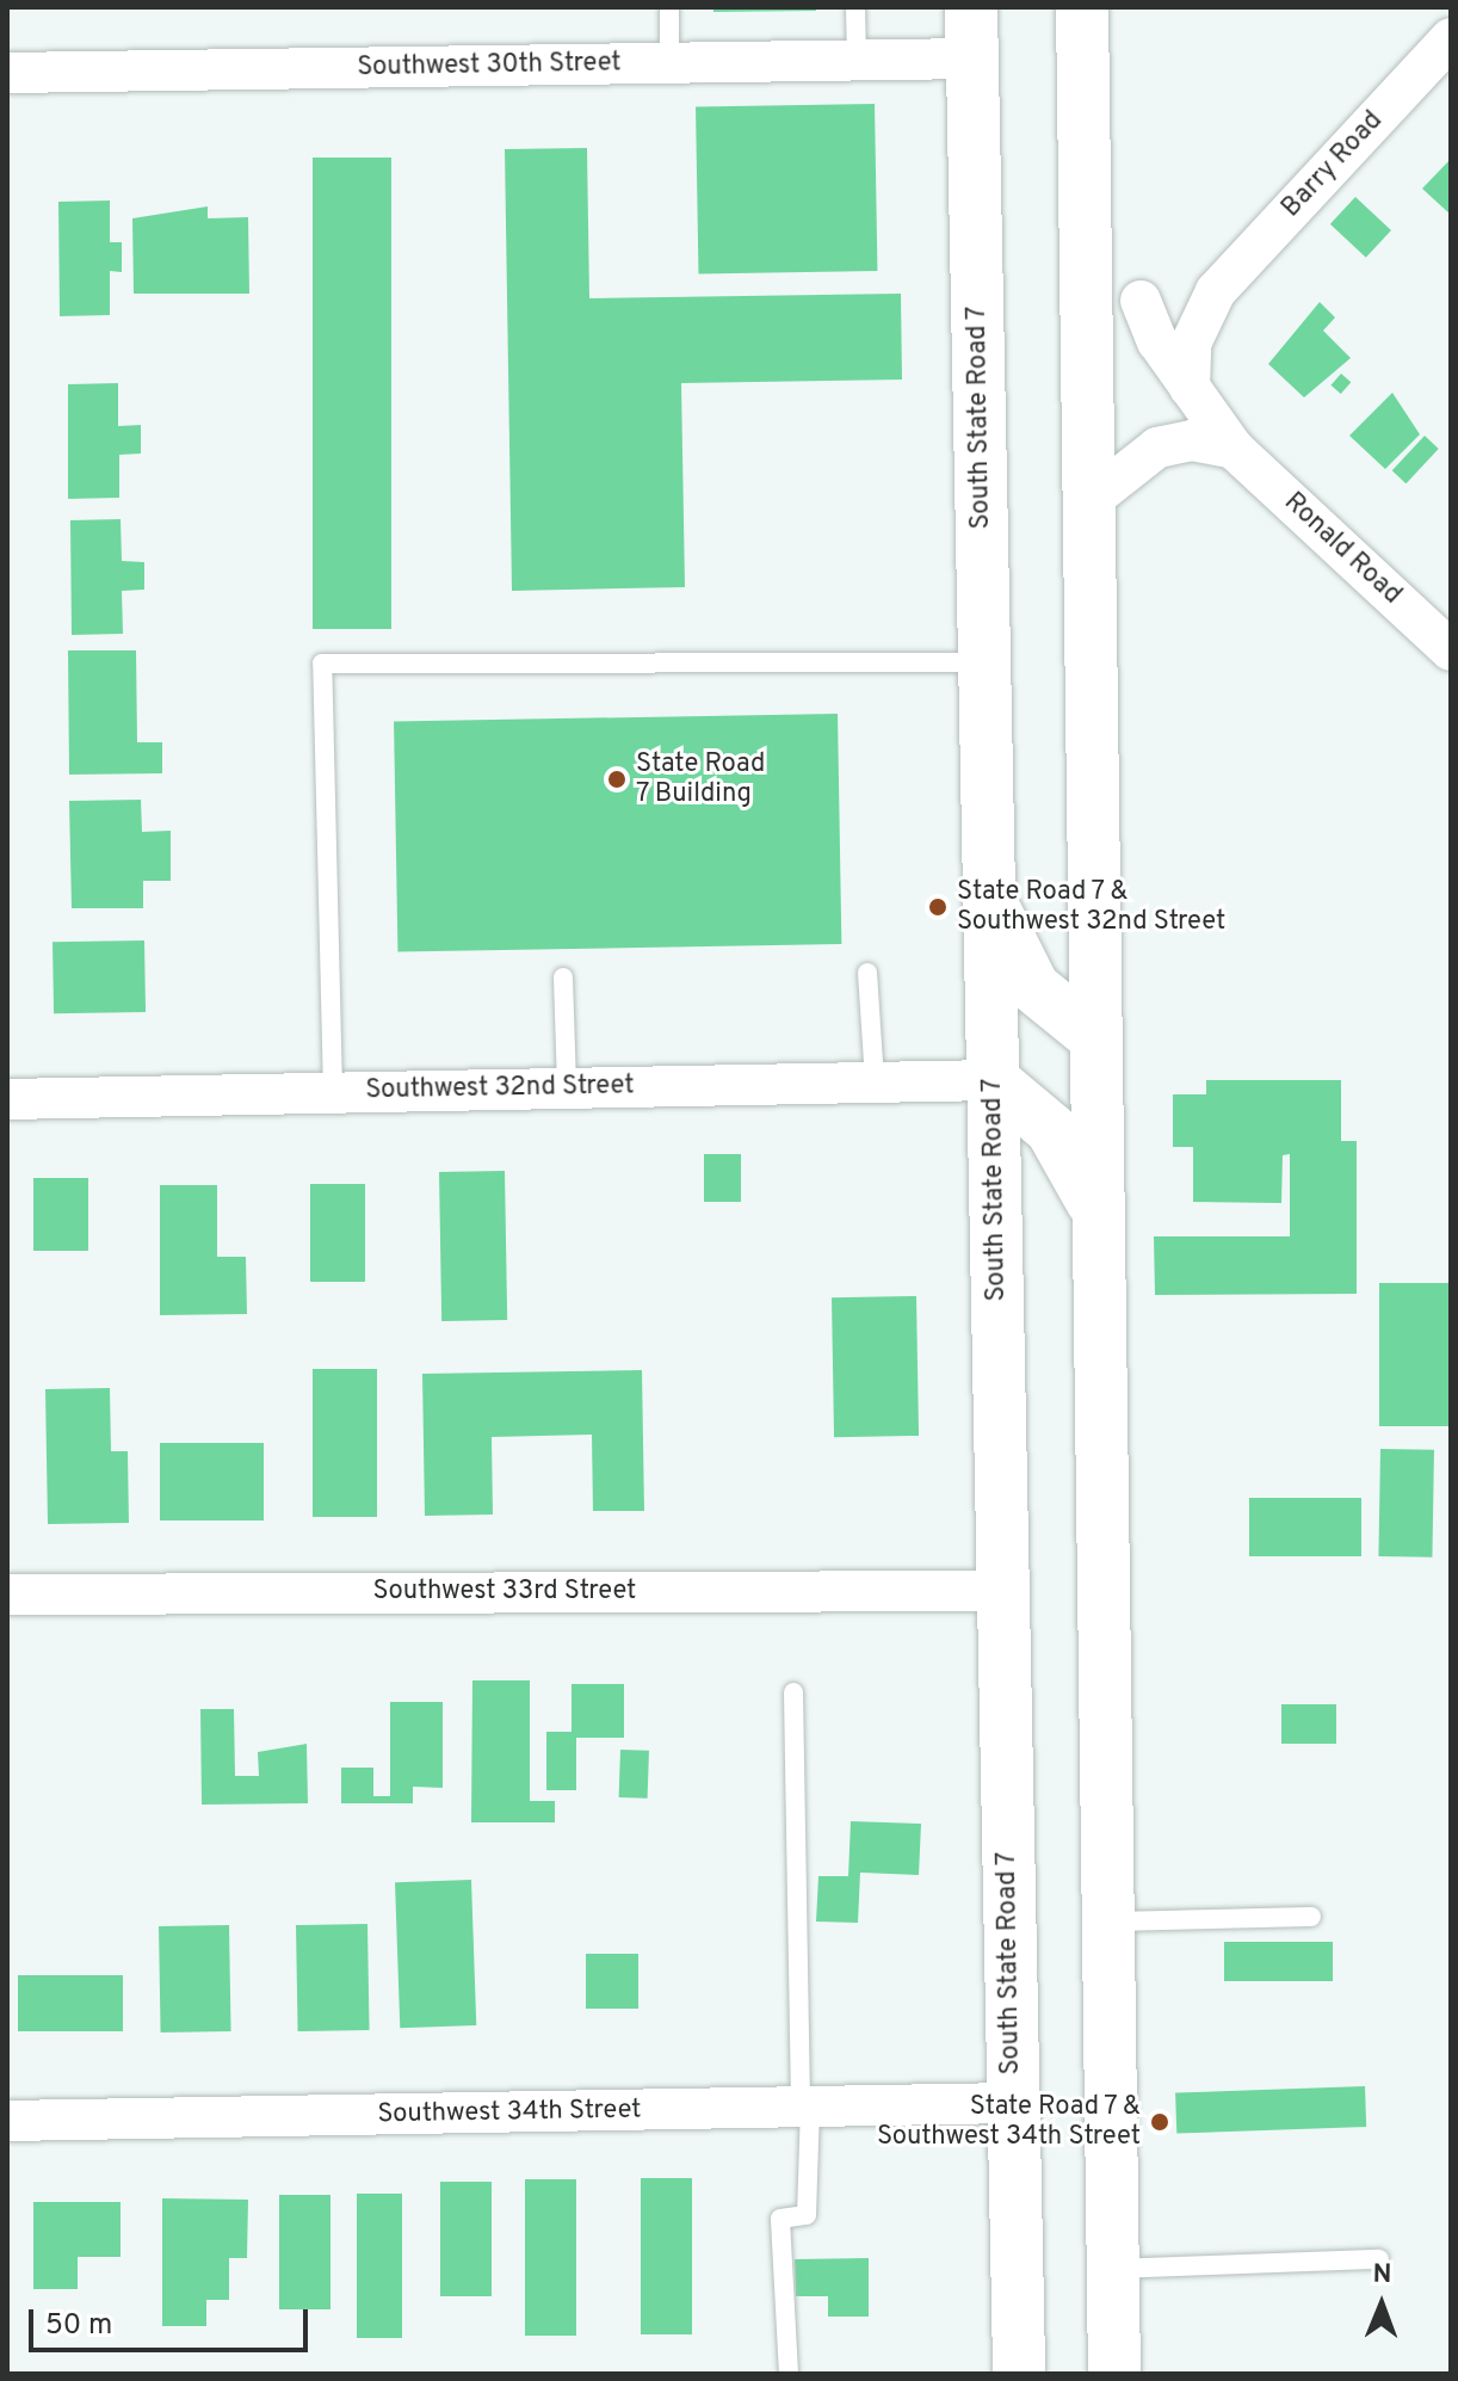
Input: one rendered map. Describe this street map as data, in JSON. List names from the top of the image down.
{
  "streets": {
    "main road": ["South State Road 7"],
    "street": [
      "Southwest 30th Street",
      "Barry Road",
      "Ronald Road",
      "Southwest 32nd Street",
      "Southwest 33rd Street",
      "Southwest 34th Street"
    ]
  },
  "crossings": [
    ["Southwest 30th Street", "South State Road 7"],
    ["Barry Road", "Ronald Road"],
    ["South State Road 7", "Southwest 32nd Street"],
    ["South State Road 7", "Southwest 33rd Street"],
    ["South State Road 7", "Southwest 34th Street"]
  ],
  "places": ["State Road 7 Building", "State Road 7 & Southwest 32nd Street", "State Road 7 & Southwest 34th Street"],
  "scale_bar": "50 m",
  "north": "top"
}
